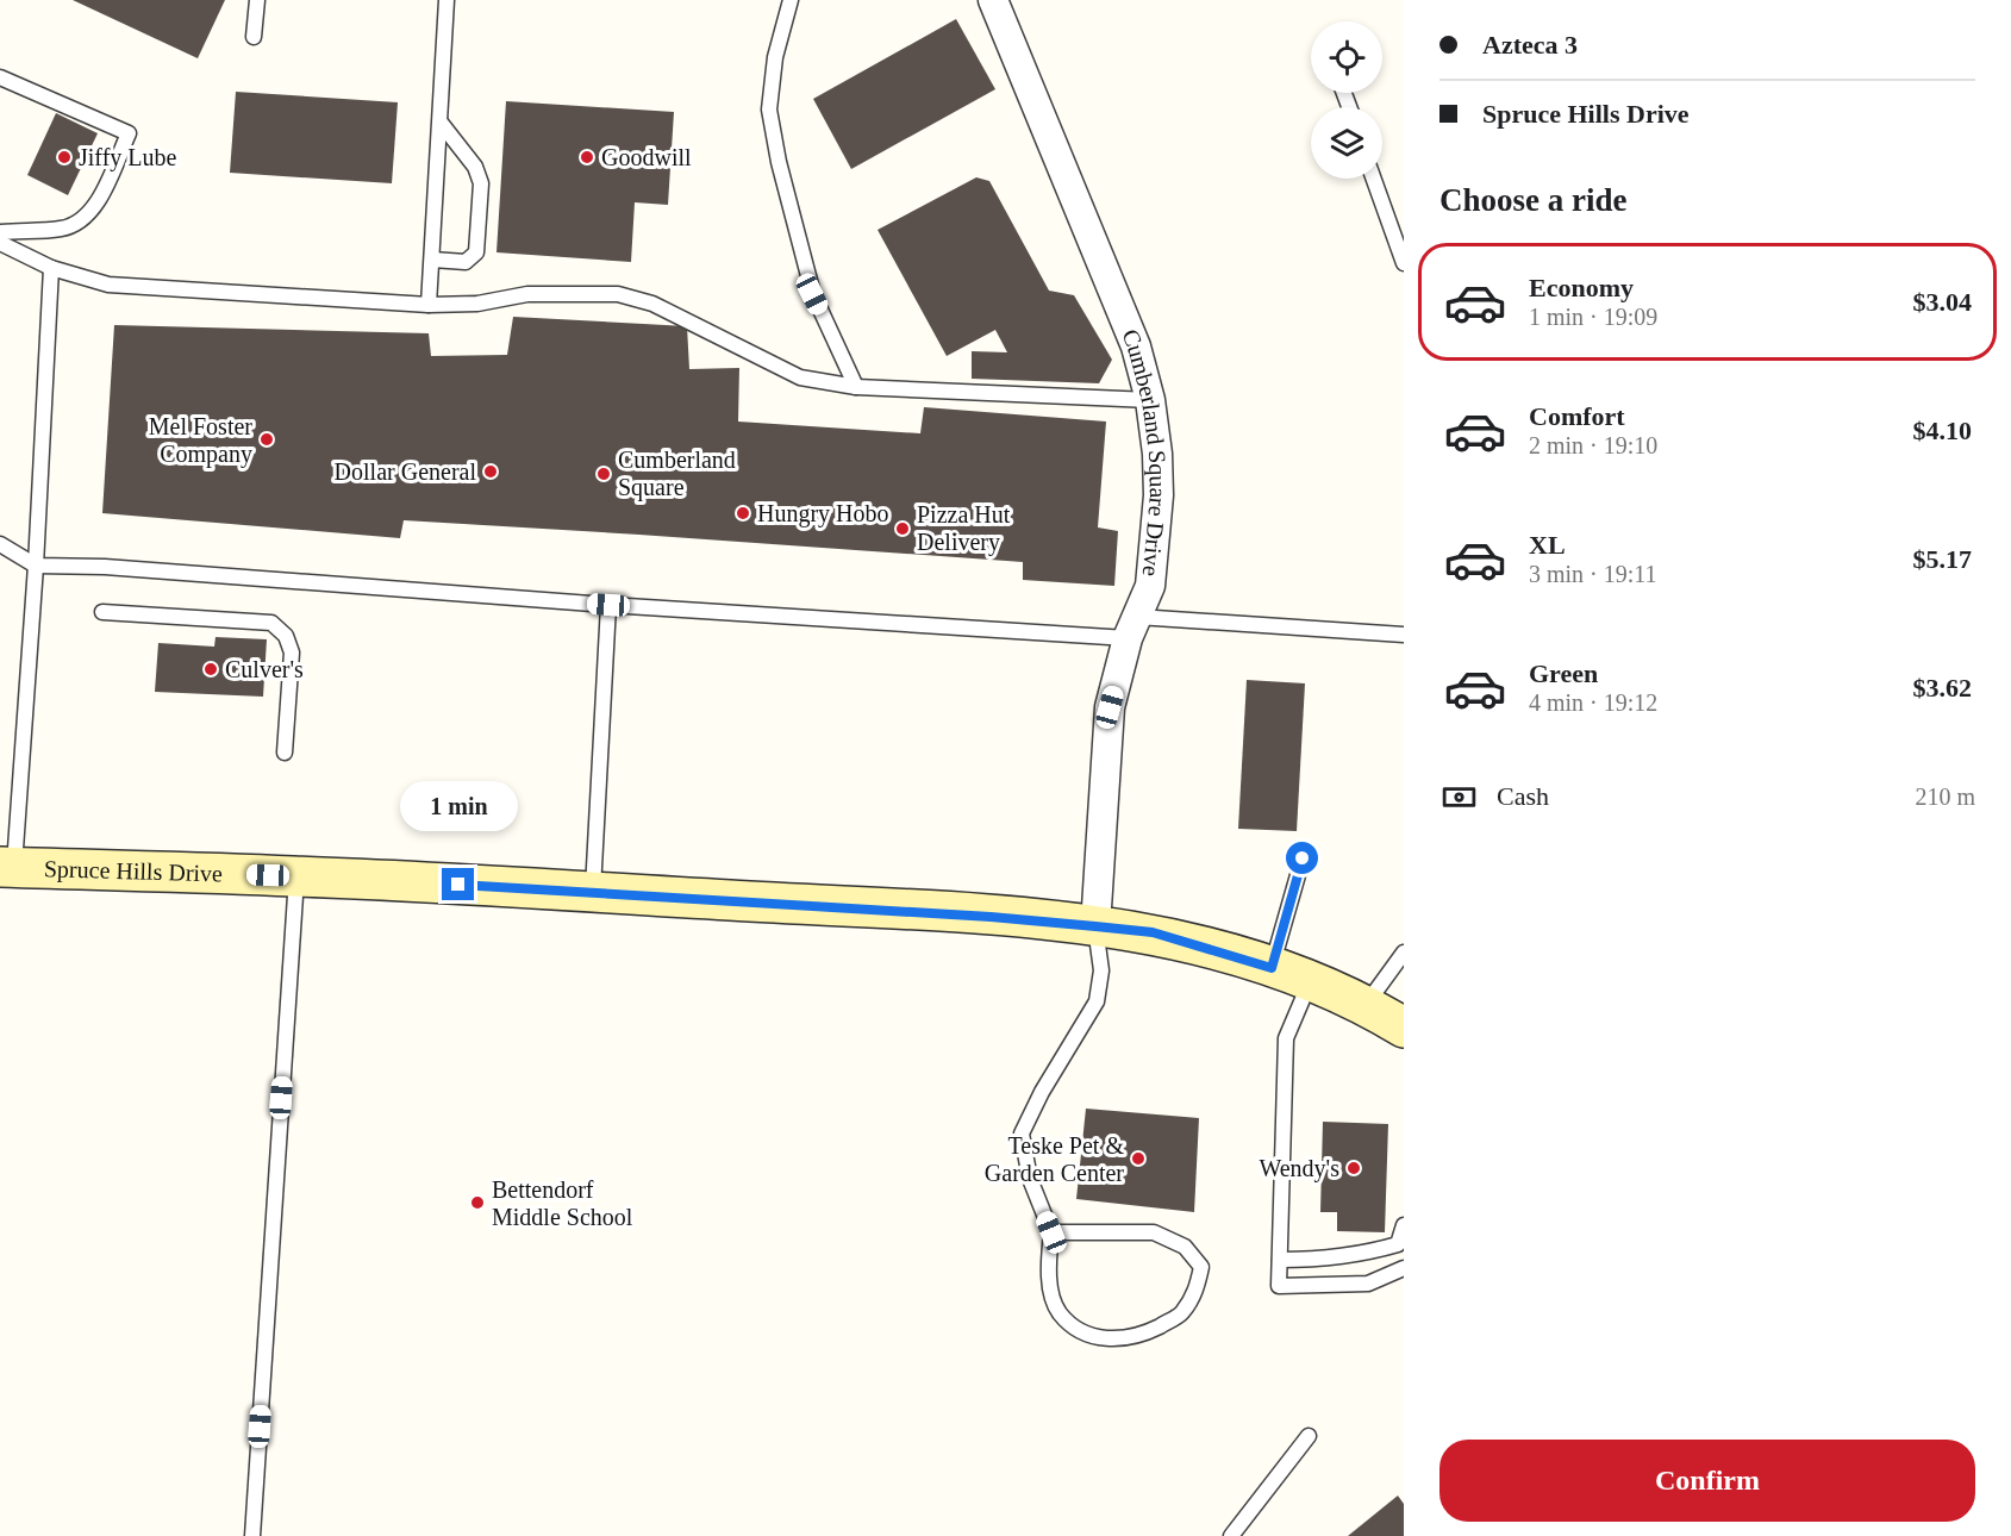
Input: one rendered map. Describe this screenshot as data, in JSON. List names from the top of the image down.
{
  "streets": {
    "main road": ["Spruce Hills Drive"],
    "street": ["Cumberland Square Drive"]
  },
  "crossings": [
    ["Cumberland Square Drive", "Spruce Hills Drive"]
  ],
  "places": [
    "Jiffy Lube",
    "Goodwill",
    "Mel Foster Company",
    "Dollar General",
    "Cumberland Square",
    "Hungry Hobo",
    "Pizza Hut Delivery",
    "Culver's",
    "Teske Pet & Garden Center",
    "Wendy's",
    "Bettendorf Middle School"
  ],
  "page": {
    "banner": ["Azteca 3", "Spruce Hills Drive"],
    "heading": "Choose a ride",
    "list": [
      {
        "name": "Economy",
        "note": "1 min · 19:09",
        "value": "$3.04"
      },
      {
        "name": "Comfort",
        "note": "2 min · 19:10",
        "value": "$4.10"
      },
      {
        "name": "XL",
        "note": "3 min · 19:11",
        "value": "$5.17"
      },
      {
        "name": "Green",
        "note": "4 min · 19:12",
        "value": "$3.62"
      }
    ],
    "pay": ["Cash", "210 m"],
    "bubble": "1 min",
    "buttons": "Confirm"
  }
}
